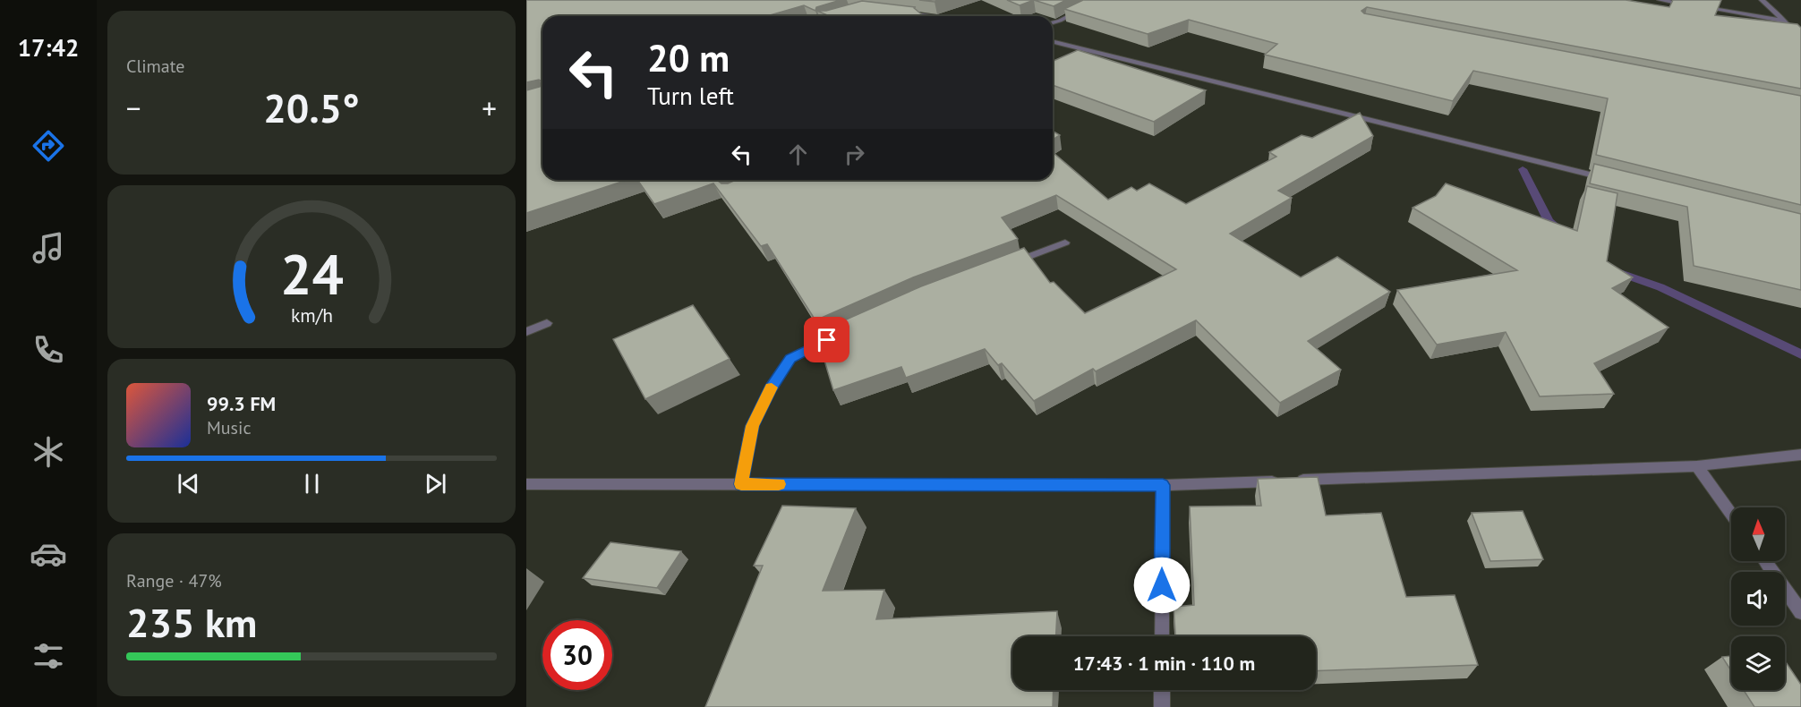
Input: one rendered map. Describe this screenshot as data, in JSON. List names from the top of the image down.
{
  "north": "top",
  "page": {
    "tabs": "17:42",
    "tile": [
      "Climate",
      ["Range · 47%", "235 km"]
    ],
    "turn": ["20 m", "Turn left"],
    "heat": ["−", "20.5°", "+"],
    "song": ["99.3 FM", "Music"],
    "limit": "30",
    "trip": "17:43 · 1 min · 110 m",
    "gauge": ["24", "km/h"]
  }
}
